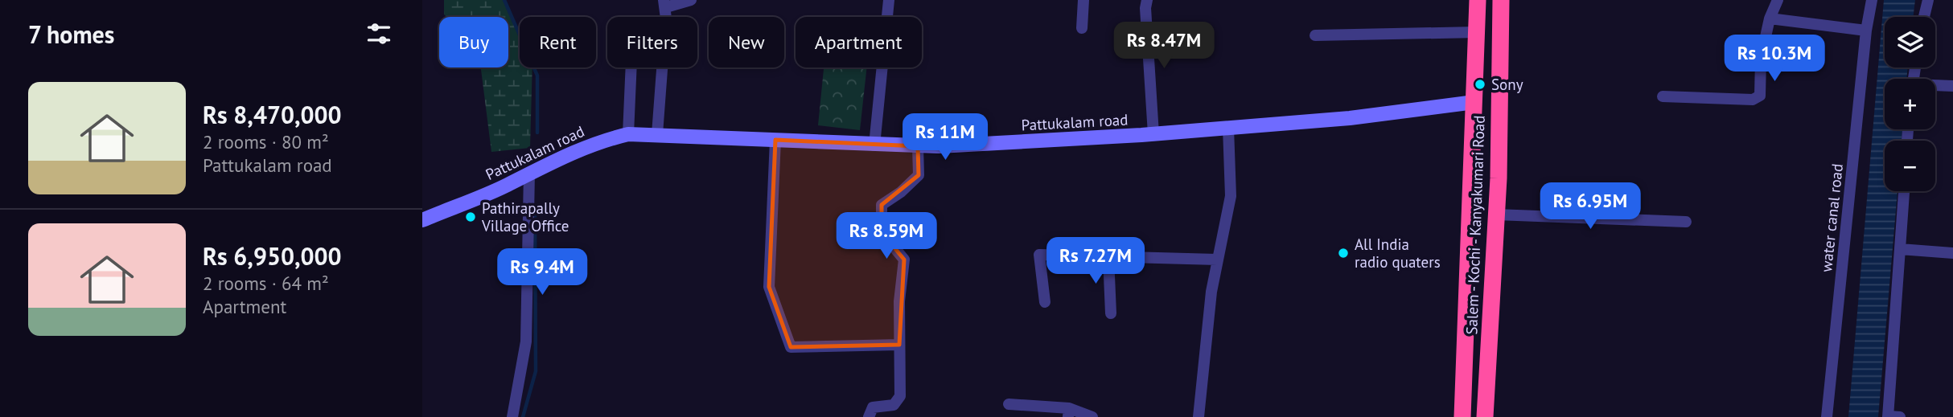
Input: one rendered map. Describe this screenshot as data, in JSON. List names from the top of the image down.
{
  "streets": {
    "highway": ["Salem - Kochi - Kanyakumari Road"],
    "main road": ["Pattukalam road"],
    "street": ["water canal road"]
  },
  "places": ["Sony", "Pathirapally Village Office", "All India radio quaters"],
  "page": {
    "heading": "7 homes",
    "map_buttons": ["+", "−"],
    "chip": [
      "Buy",
      "Rent",
      "Filters",
      "New",
      "Apartment"
    ],
    "price": [
      "Rs 8.47M",
      "Rs 10.3M",
      "Rs 11M",
      "Rs 6.95M",
      "Rs 8.59M",
      "Rs 7.27M",
      "Rs 9.4M"
    ],
    "list": [
      {
        "name": "Rs 8,470,000",
        "note": "2 rooms · 80 m² · Pattukalam road"
      },
      {
        "name": "Rs 6,950,000",
        "note": "2 rooms · 64 m² · Apartment"
      }
    ]
  }
}
